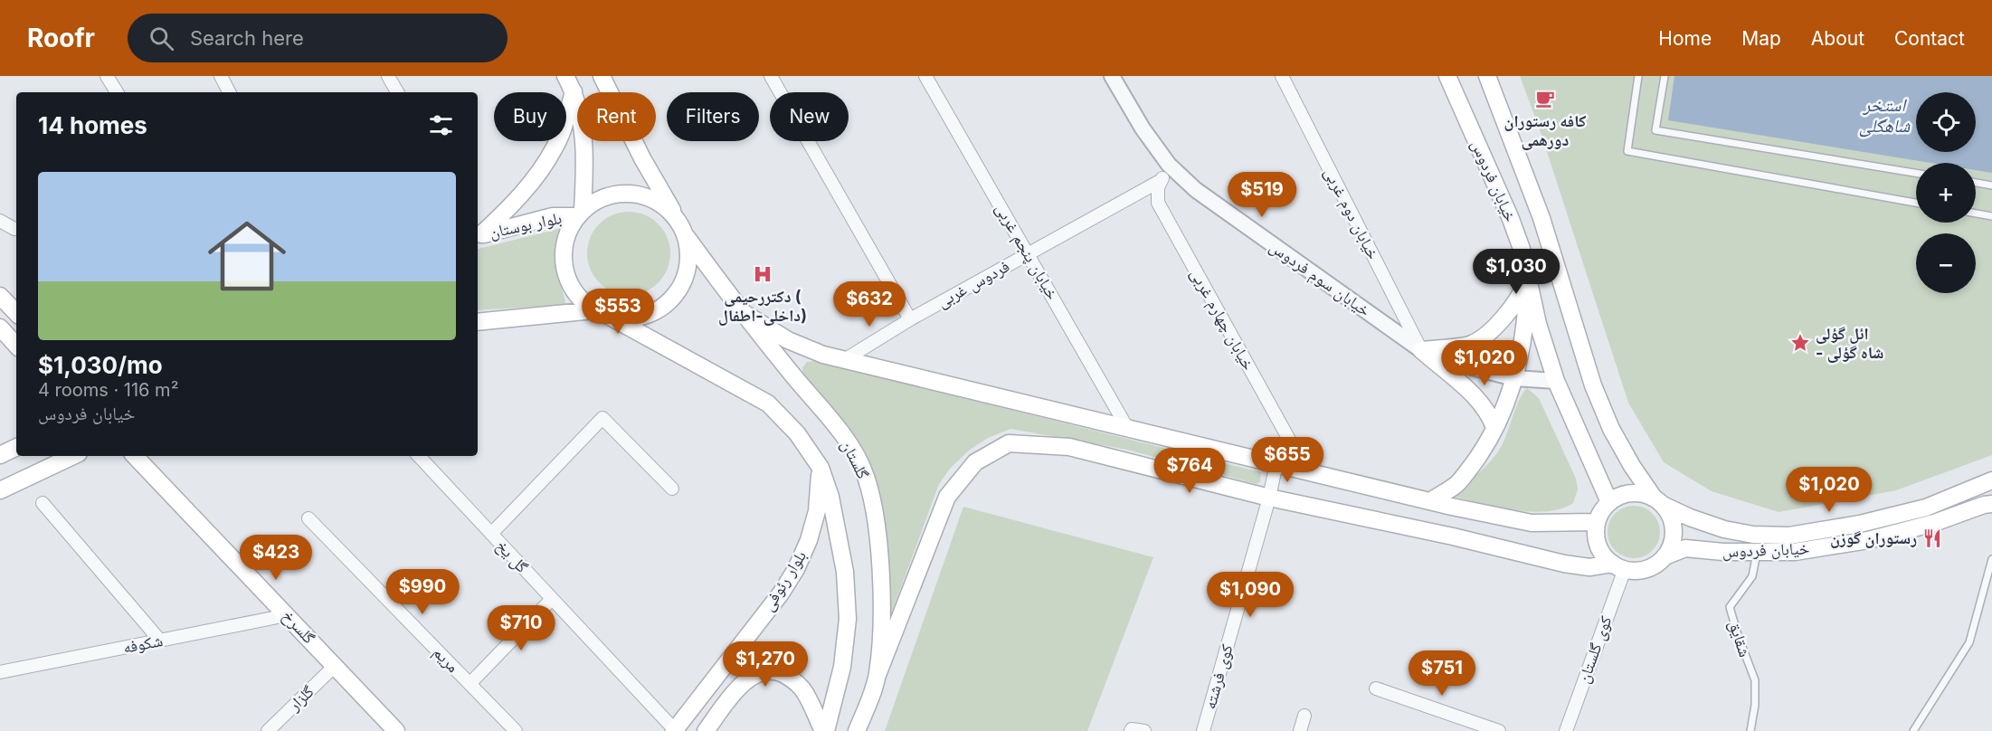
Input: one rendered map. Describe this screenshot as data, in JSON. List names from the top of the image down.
{
  "streets": {
    "main road": [
      "خیابان فردوس",
      "بلوار بوستان",
      "گلستان",
      "بلوار رئوفی",
      "گلسرخ"
    ],
    "street": [
      "خیابان دوم غربی",
      "خیابان پنجم غربی",
      "خیابان سوم فردوس",
      "فردوس غربی",
      "خیابان چهارم غربی",
      "گل یخ",
      "شکوفه",
      "کوی گلستان",
      "مریم",
      "کوی فرشته",
      "گلزار"
    ],
    "lane": ["شقایق"]
  },
  "crossings": [
    ["خیابان فردوس", "خیابان سوم فردوس"],
    ["خیابان فردوس", "شقایق"],
    ["خیابان فردوس", "کوی گلستان"],
    ["خیابان دوم غربی", "خیابان سوم فردوس"],
    ["بلوار بوستان", "گلستان"],
    ["خیابان پنجم غربی", "فردوس غربی"],
    ["خیابان سوم فردوس", "خیابان چهارم غربی"],
    ["فردوس غربی", "خیابان چهارم غربی"],
    ["گل یخ", "بلوار رئوفی"],
    ["گلسرخ", "شکوفه"],
    ["گلسرخ", "گلزار"]
  ],
  "water": ["استخر شاهگلی"],
  "places": {
    "cafe": ["کافه رستوران دورهمی"],
    "hospital": ["دکتررحیمی ( داخلی-اطفال)"],
    "place": ["ائل گؤلی - شاه گؤلی"],
    "restaurant": ["رستوران گوزن"]
  },
  "page": {
    "header": "Roofr",
    "search": "Search here",
    "nav": [
      "Home",
      "Map",
      "About",
      "Contact"
    ],
    "map_buttons": ["+", "−"],
    "chip": [
      "Buy",
      "Rent",
      "Filters",
      "New"
    ],
    "heading": "14 homes",
    "list": [
      {
        "name": "$1,030/mo",
        "note": "4 rooms · 116 m² · خیابان فردوس"
      }
    ],
    "price": [
      "$519",
      "$1,030",
      "$632",
      "$553",
      "$1,020",
      "$655",
      "$764",
      "$1,020",
      "$423",
      "$990",
      "$1,090",
      "$710",
      "$1,270",
      "$751"
    ]
  }
}
